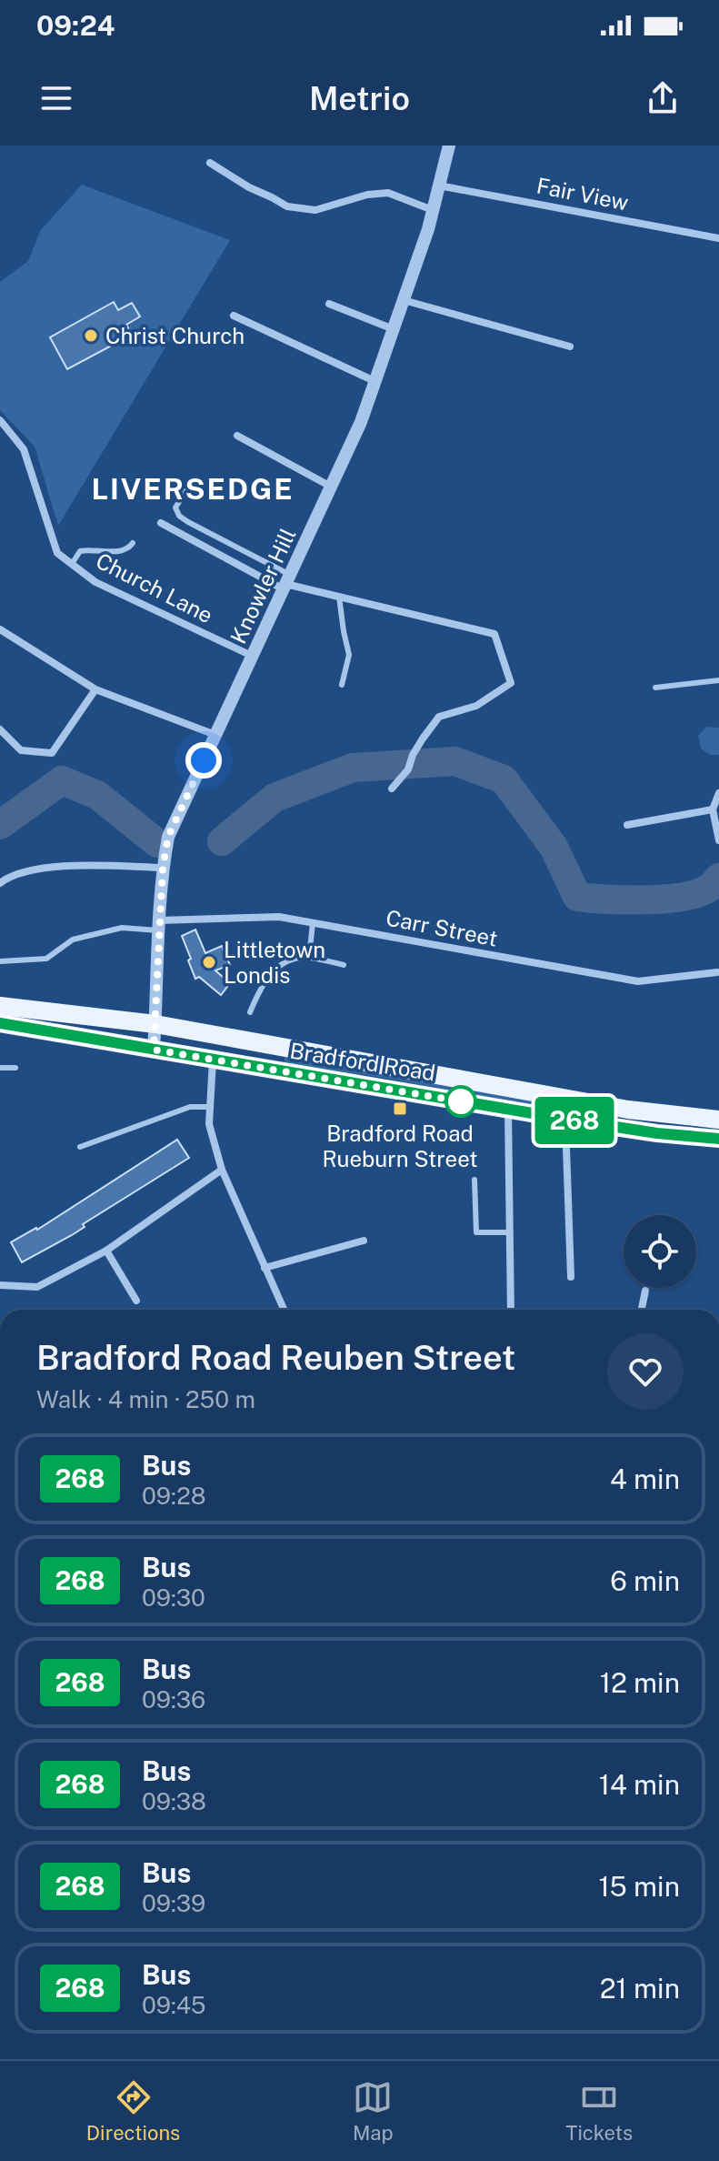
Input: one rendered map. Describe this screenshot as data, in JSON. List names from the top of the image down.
{
  "streets": {
    "main road": ["Bradford Road"],
    "street": [
      "Fair View",
      "Knowler Hill",
      "Church Lane",
      "Carr Street"
    ]
  },
  "crossings": [
    ["Fair View", "Knowler Hill"],
    ["Knowler Hill", "Church Lane"],
    ["Knowler Hill", "Carr Street"],
    ["Knowler Hill", "Bradford Road"]
  ],
  "districts": ["LIVERSEDGE"],
  "places": {
    "other": ["Christ Church", "Littletown Londis"],
    "transit": ["Bradford Road Rueburn Street"]
  },
  "lines": ["bus line 268"],
  "page": {
    "status": "09:24",
    "header": "Metrio",
    "on_map": "268",
    "heading": ["Bradford Road Reuben Street", "Walk · 4 min · 250 m"],
    "list": [
      {
        "mark": "268",
        "name": "Bus",
        "note": "09:28",
        "value": "4 min"
      },
      {
        "mark": "268",
        "name": "Bus",
        "note": "09:30",
        "value": "6 min"
      },
      {
        "mark": "268",
        "name": "Bus",
        "note": "09:36",
        "value": "12 min"
      },
      {
        "mark": "268",
        "name": "Bus",
        "note": "09:38",
        "value": "14 min"
      },
      {
        "mark": "268",
        "name": "Bus",
        "note": "09:39",
        "value": "15 min"
      },
      {
        "mark": "268",
        "name": "Bus",
        "note": "09:45",
        "value": "21 min"
      }
    ],
    "tabs": ["Directions", "Map", "Tickets"]
  }
}
